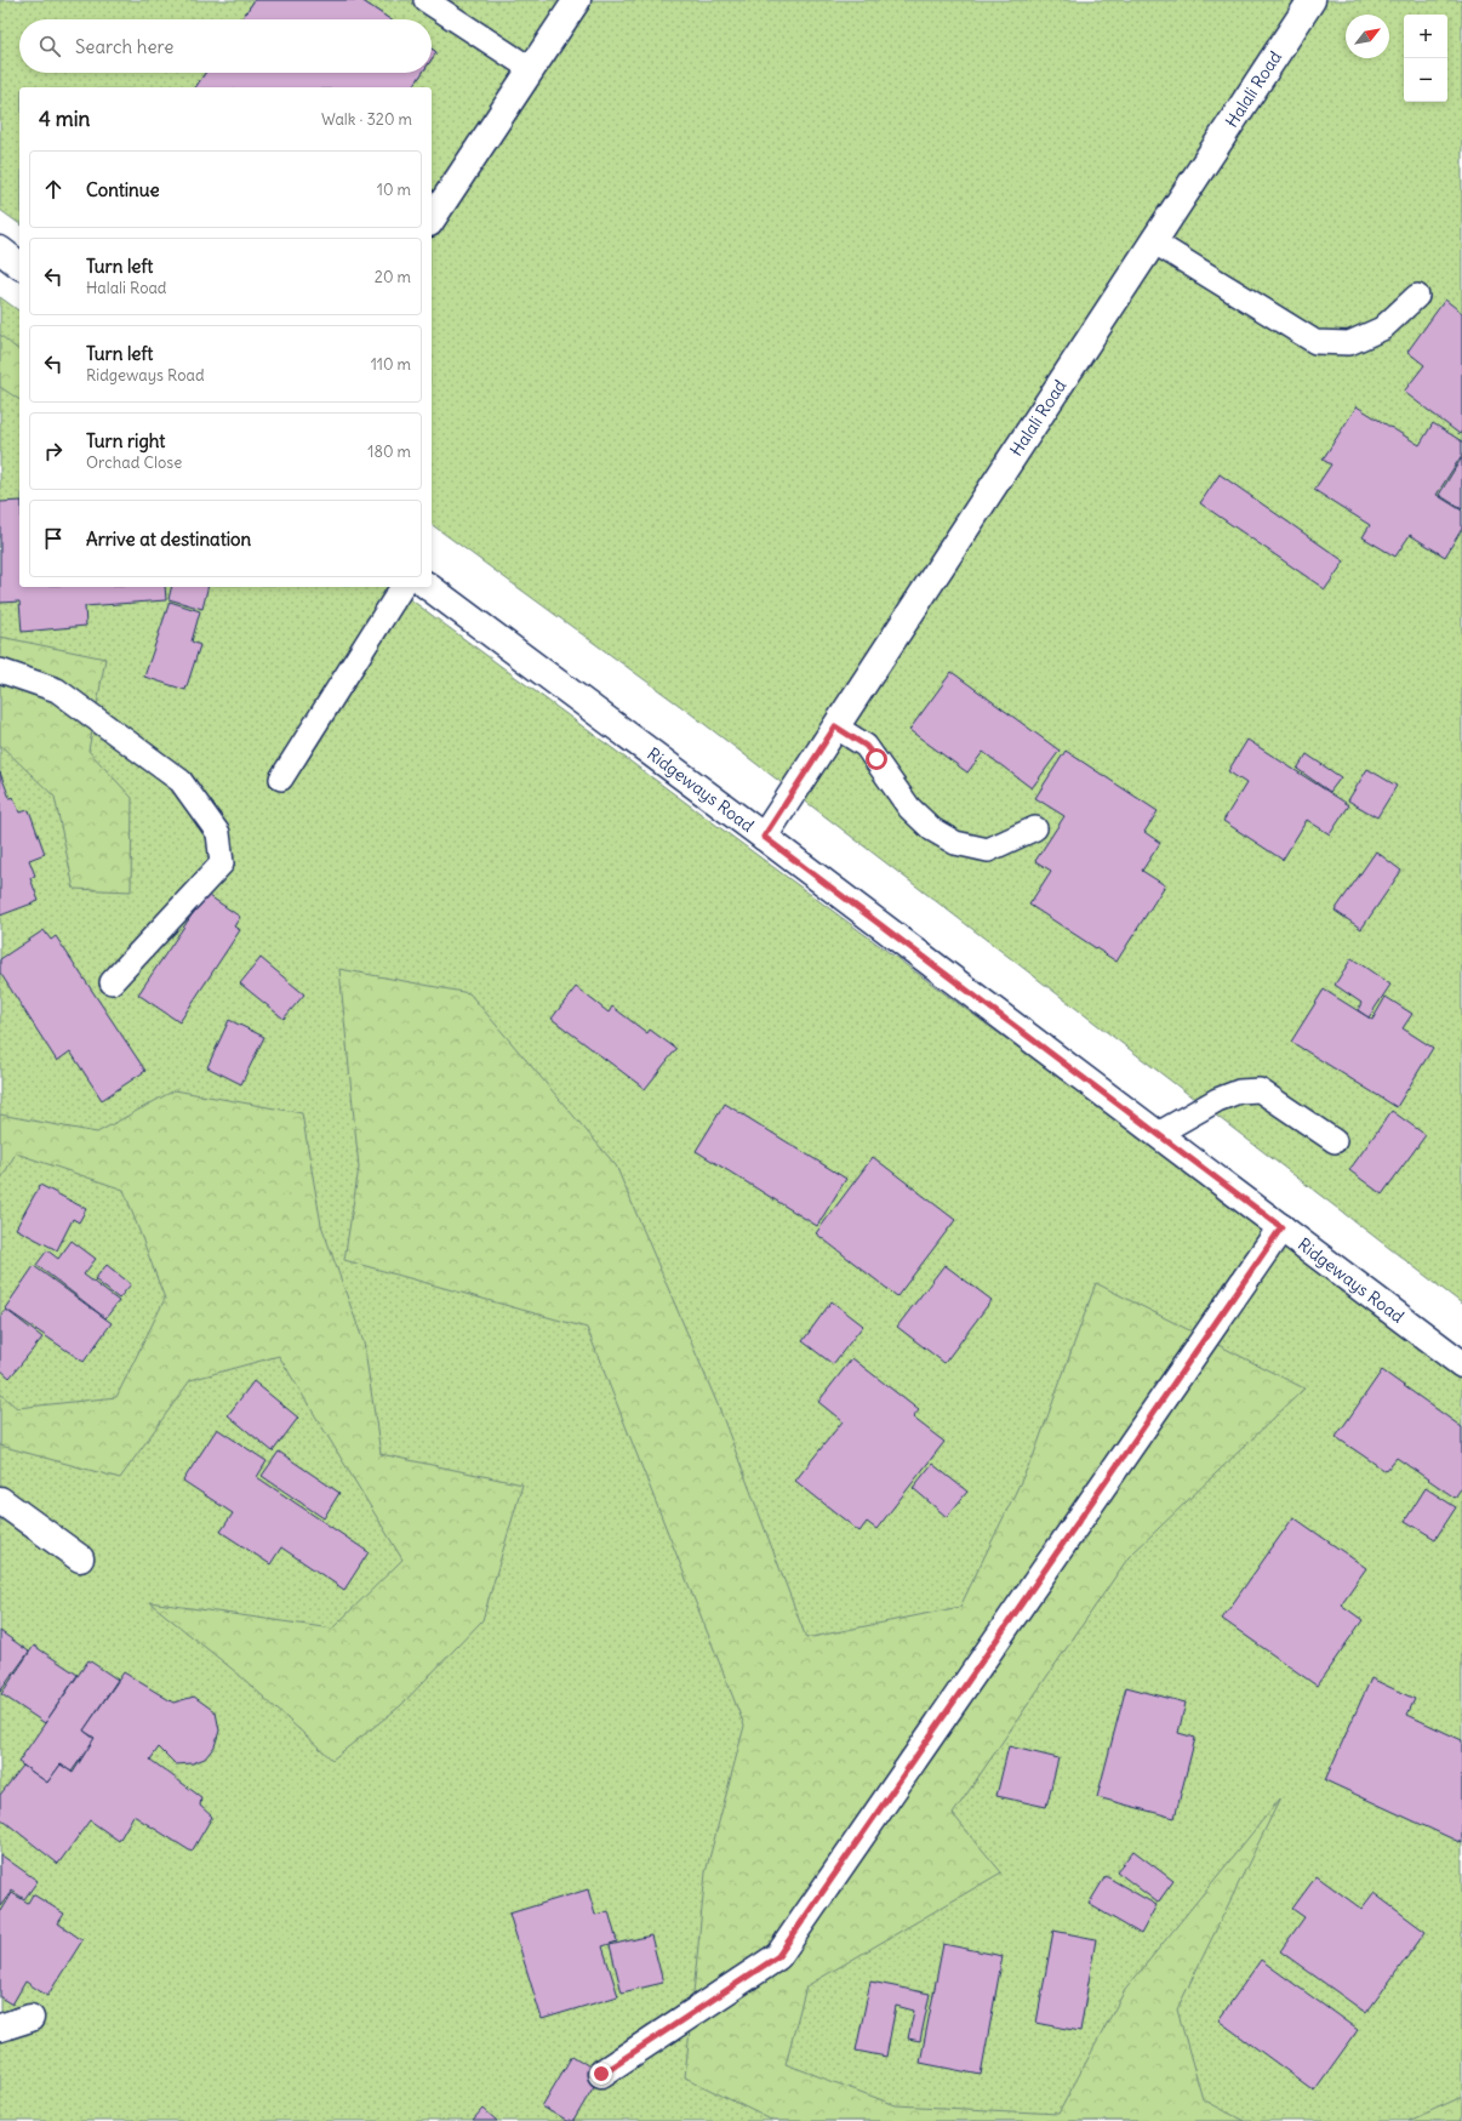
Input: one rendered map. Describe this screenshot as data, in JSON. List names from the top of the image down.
{
  "streets": {
    "street": ["Halali Road", "Ridgeways Road"]
  },
  "crossings": [
    ["Halali Road", "Ridgeways Road"]
  ],
  "north": "top right",
  "page": {
    "map_buttons": ["+", "−"],
    "search": "Search here",
    "heading": ["4 min", "Walk · 320 m"],
    "list": [
      ["Continue", "10 m"],
      ["Turn left", "Halali Road", "20 m"],
      ["Turn left", "Ridgeways Road", "110 m"],
      ["Turn right", "Orchad Close", "180 m"],
      "Arrive at destination"
    ]
  }
}
